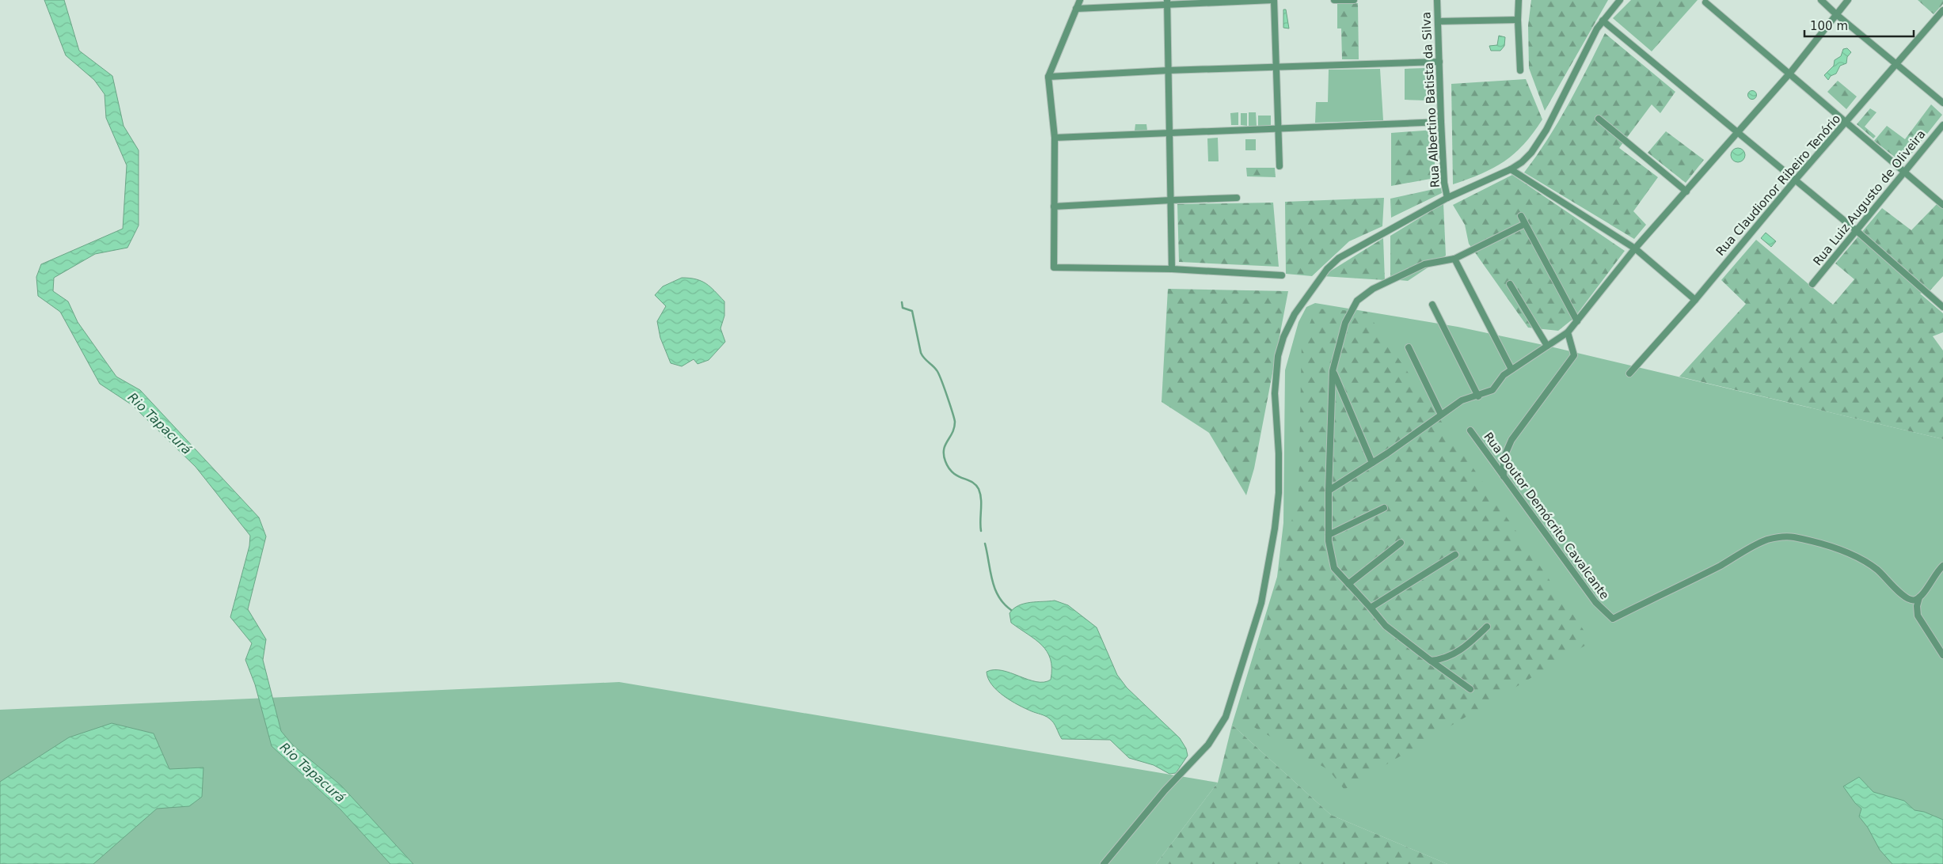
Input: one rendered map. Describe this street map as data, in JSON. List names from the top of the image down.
{
  "streets": {
    "street": [
      "Rua Albertino Batista da Silva",
      "Rua Claudionor Ribeiro Tenório",
      "Rua Luiz Augusto de Oliveira",
      "Rua Doutor Demócrito Cavalcante"
    ]
  },
  "water": ["Rio Tapacurá"],
  "scale_bar": "100 m"
}
